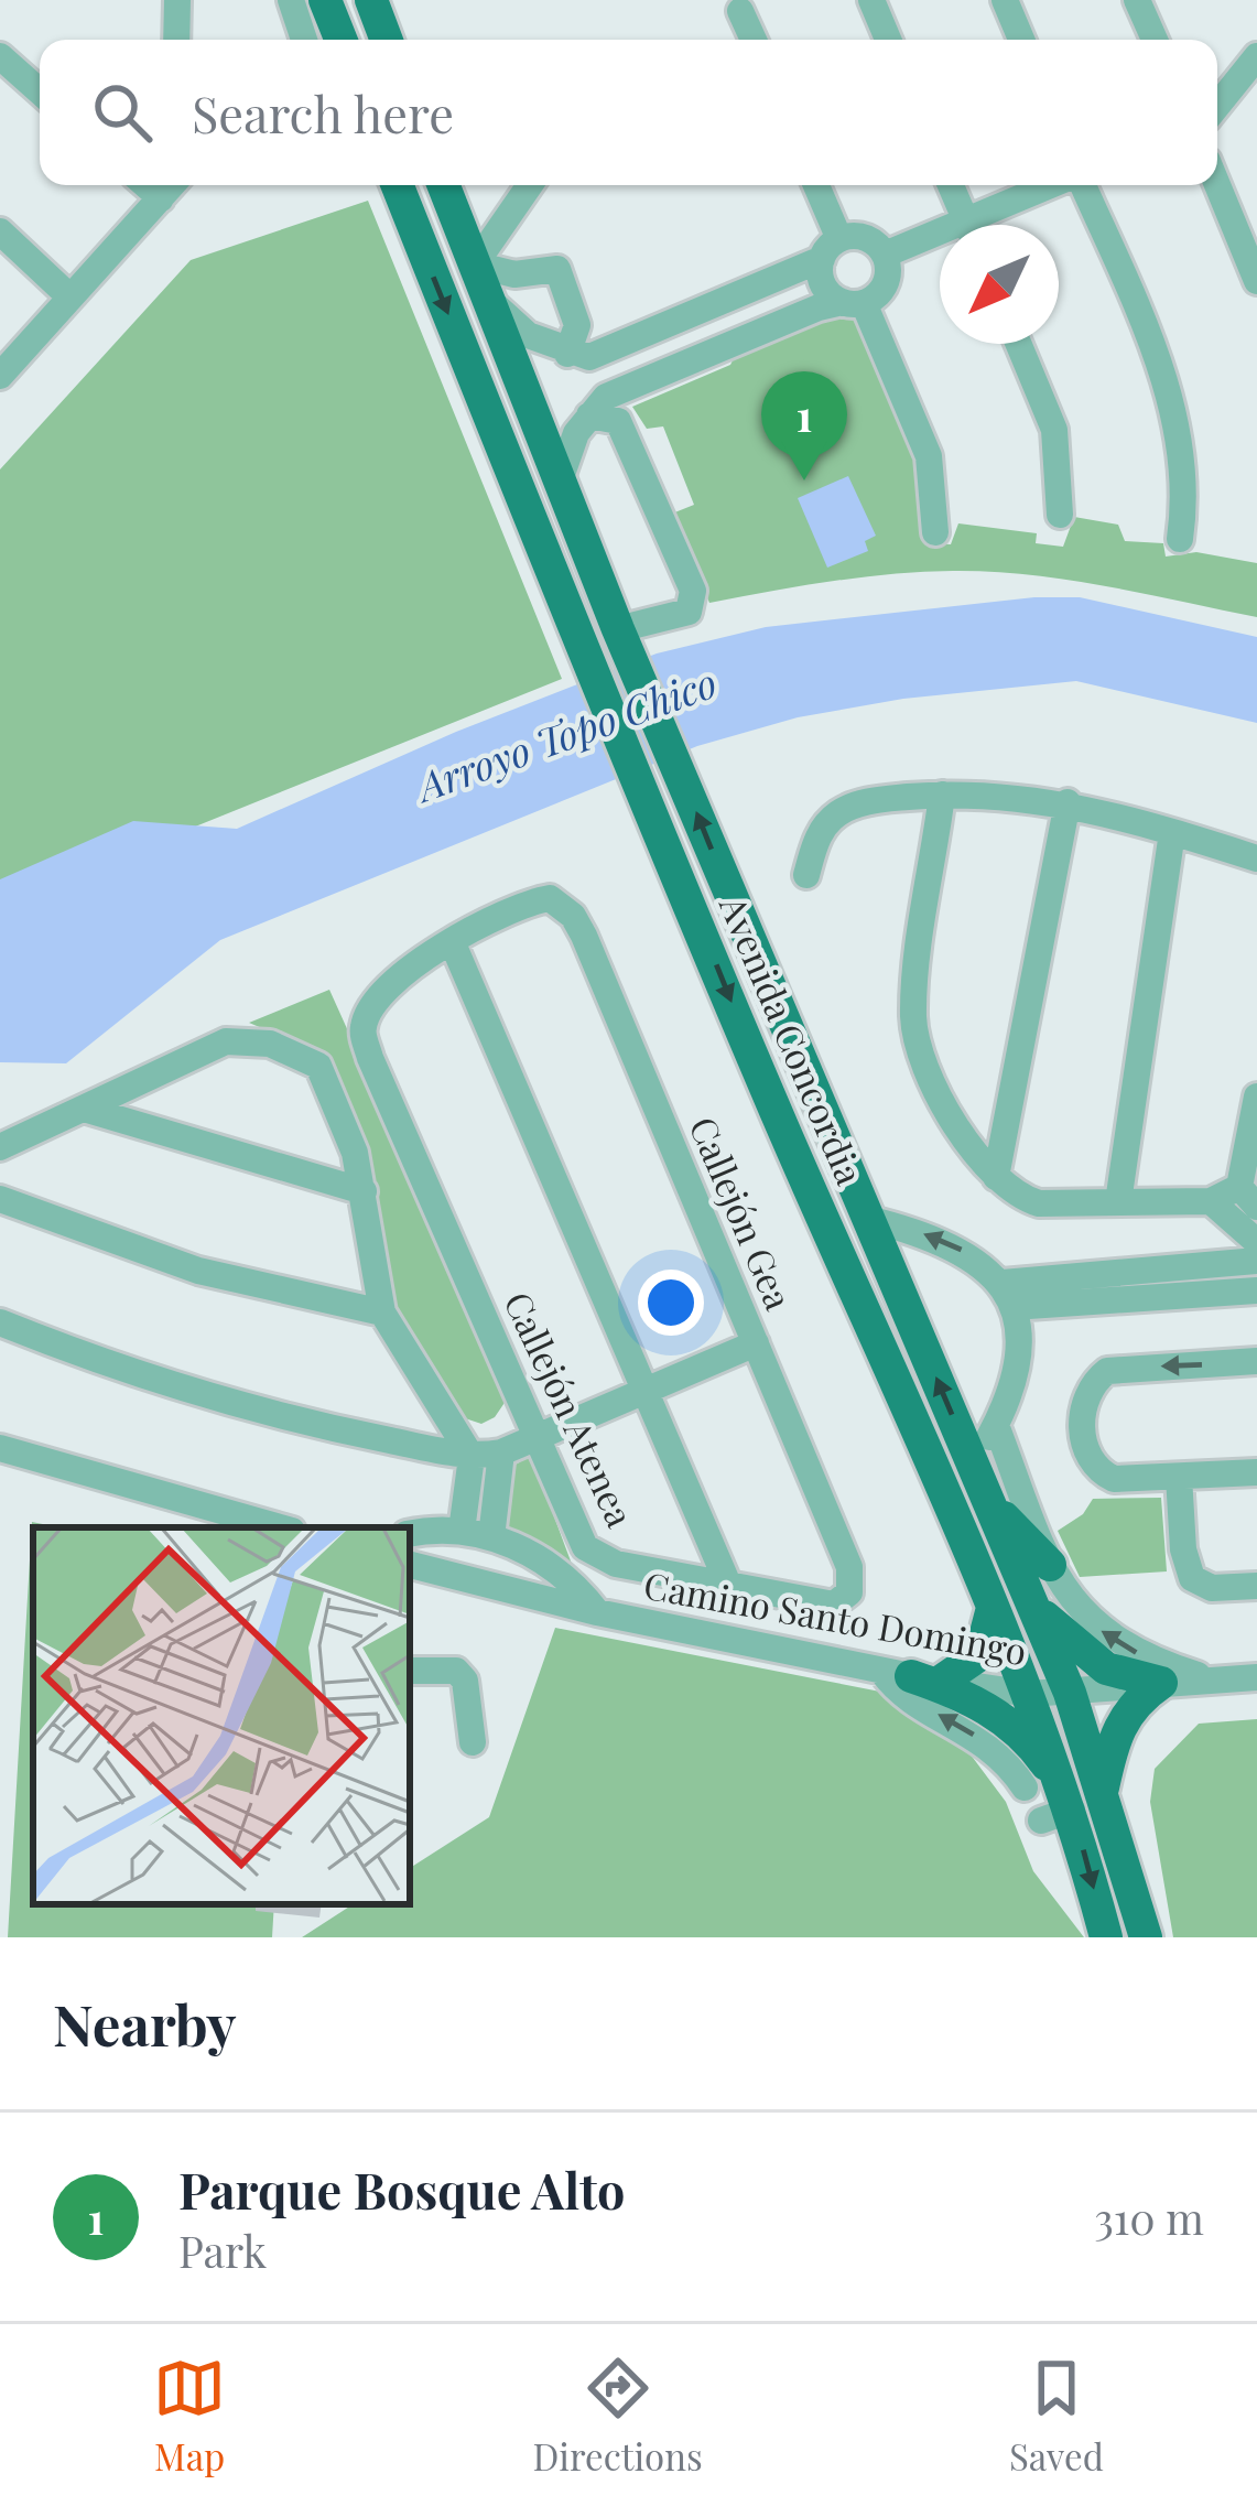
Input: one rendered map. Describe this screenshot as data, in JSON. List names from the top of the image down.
{
  "streets": {
    "main road": ["Avenida Concordia"],
    "street": ["Callejón Gea", "Callejón Atenea", "Camino Santo Domingo"]
  },
  "crossings": [
    ["Avenida Concordia", "Camino Santo Domingo"],
    ["Callejón Gea", "Callejón Atenea"]
  ],
  "water": ["Arroyo Topo Chico"],
  "north": "bottom left",
  "page": {
    "search": "Search here",
    "pins": "1",
    "heading": "Nearby",
    "list": [
      {
        "mark": "1",
        "name": "Parque Bosque Alto",
        "note": "Park",
        "value": "310 m"
      }
    ],
    "nav": ["Map", "Directions", "Saved"]
  }
}
